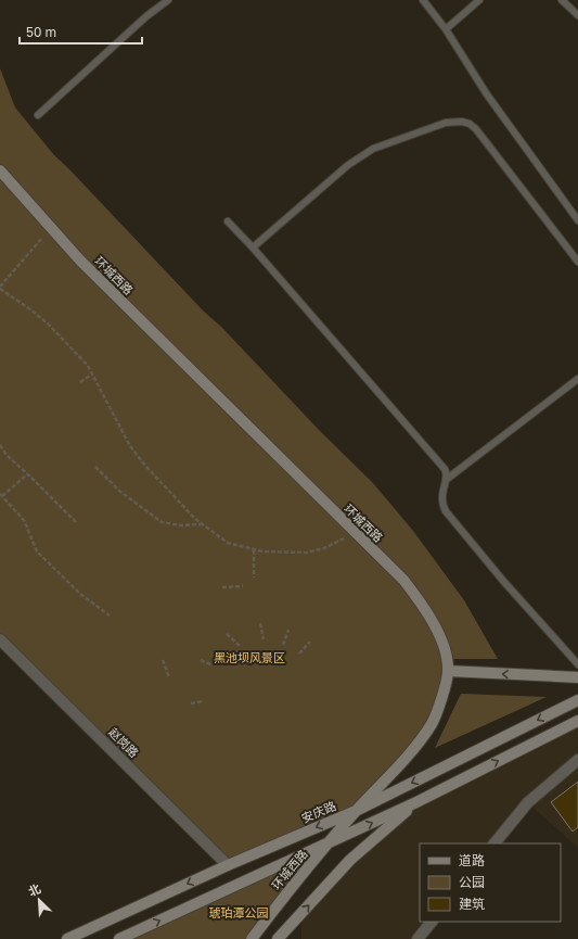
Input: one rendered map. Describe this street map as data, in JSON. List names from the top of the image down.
{
  "streets": {
    "street": ["环城西路", "赵岗路", "安庆路"]
  },
  "crossings": [
    ["环城西路", "安庆路"],
    ["赵岗路", "安庆路"]
  ],
  "parks": ["黑池坝风景区", "琥珀潭公园"],
  "legend": ["道路", "公园", "建筑"],
  "scale_bar": "50 m",
  "north": "top left"
}
